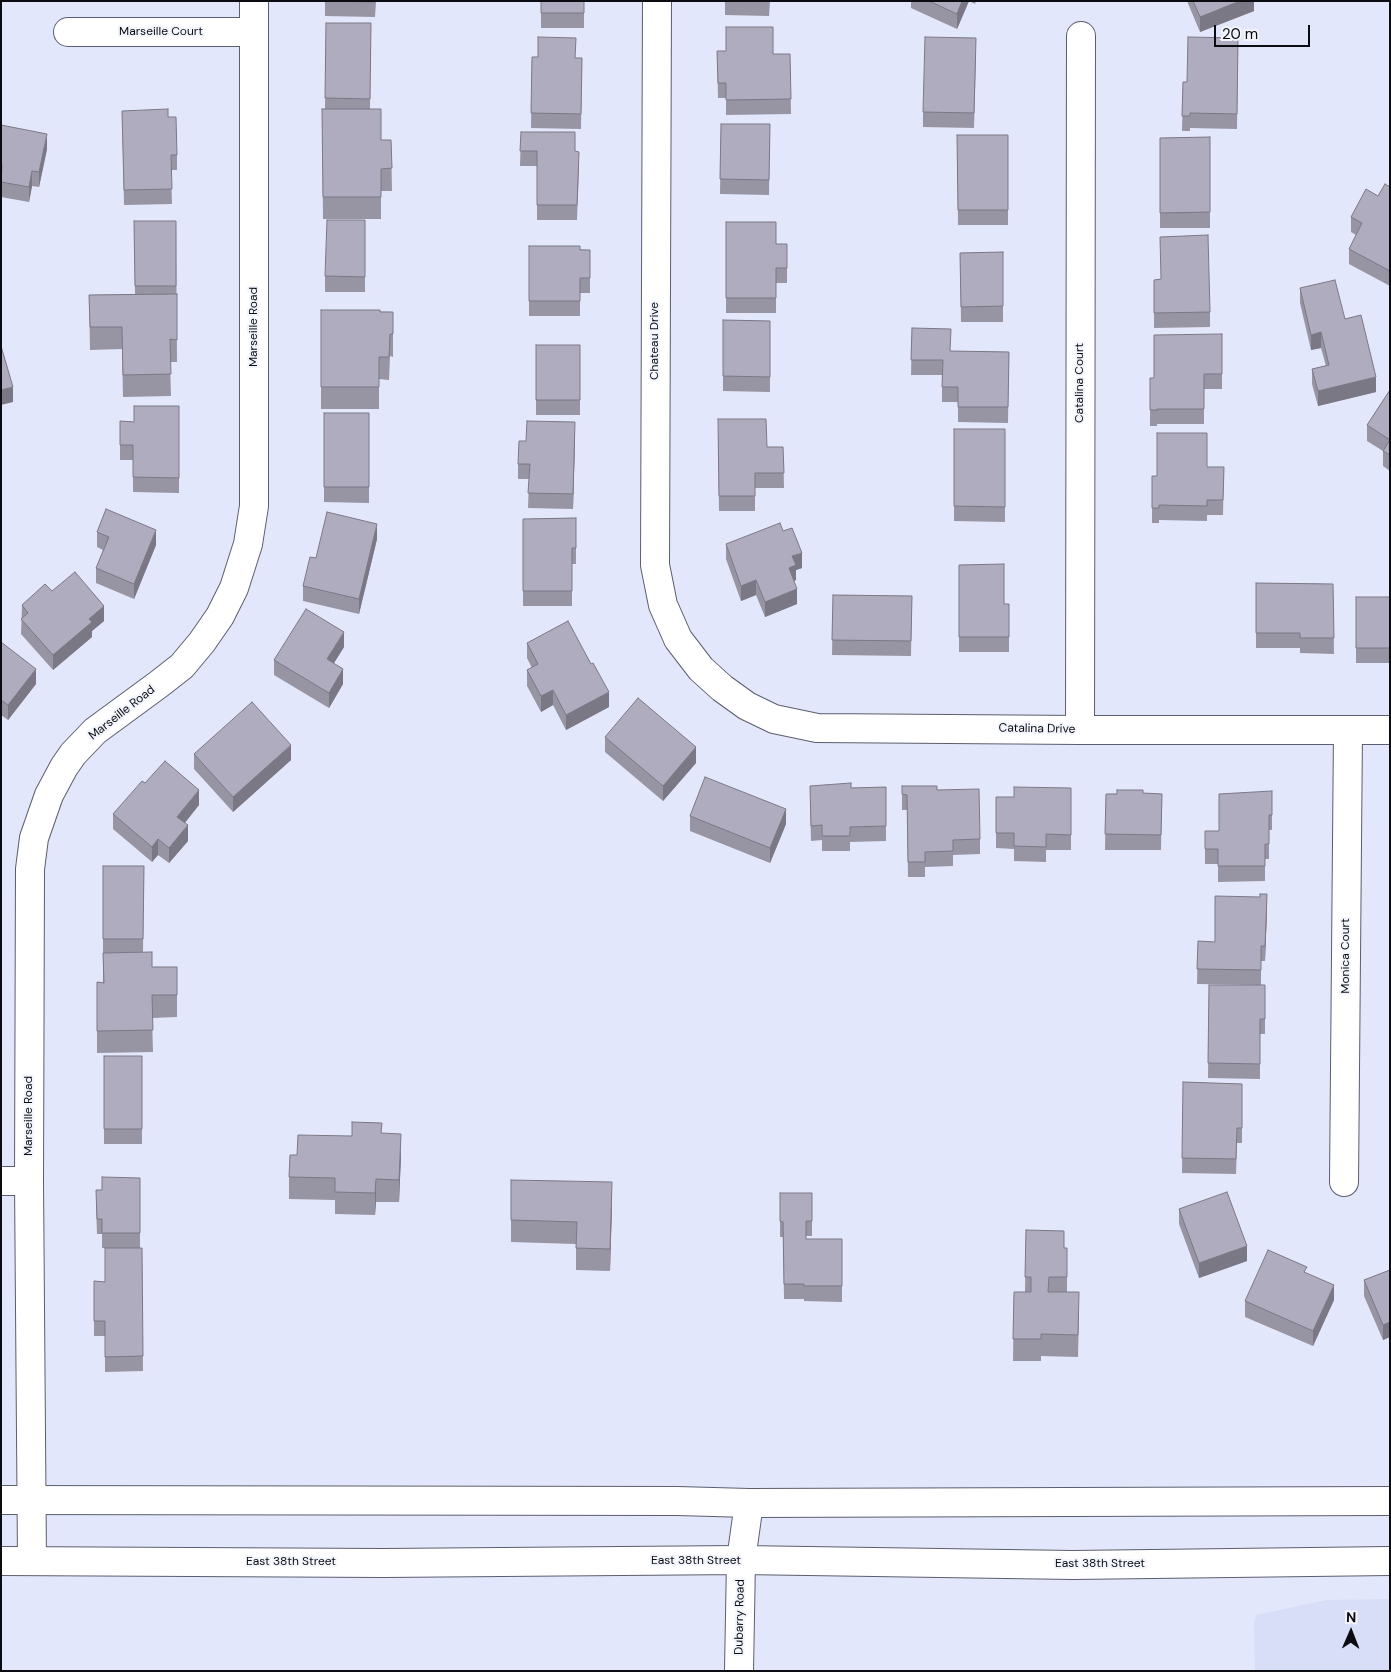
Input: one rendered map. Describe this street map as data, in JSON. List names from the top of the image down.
{
  "streets": {
    "street": [
      "Marseille Court",
      "Marseille Road",
      "Chateau Drive",
      "Catalina Court",
      "Catalina Drive",
      "Monica Court",
      "East 38th Street",
      "Dubarry Road"
    ]
  },
  "crossings": [
    ["Marseille Court", "Marseille Road"],
    ["Marseille Road", "East 38th Street"],
    ["Chateau Drive", "Catalina Drive"],
    ["Catalina Court", "Catalina Drive"],
    ["Catalina Drive", "Monica Court"],
    ["East 38th Street", "Dubarry Road"]
  ],
  "scale_bar": "20 m",
  "north": "top"
}
